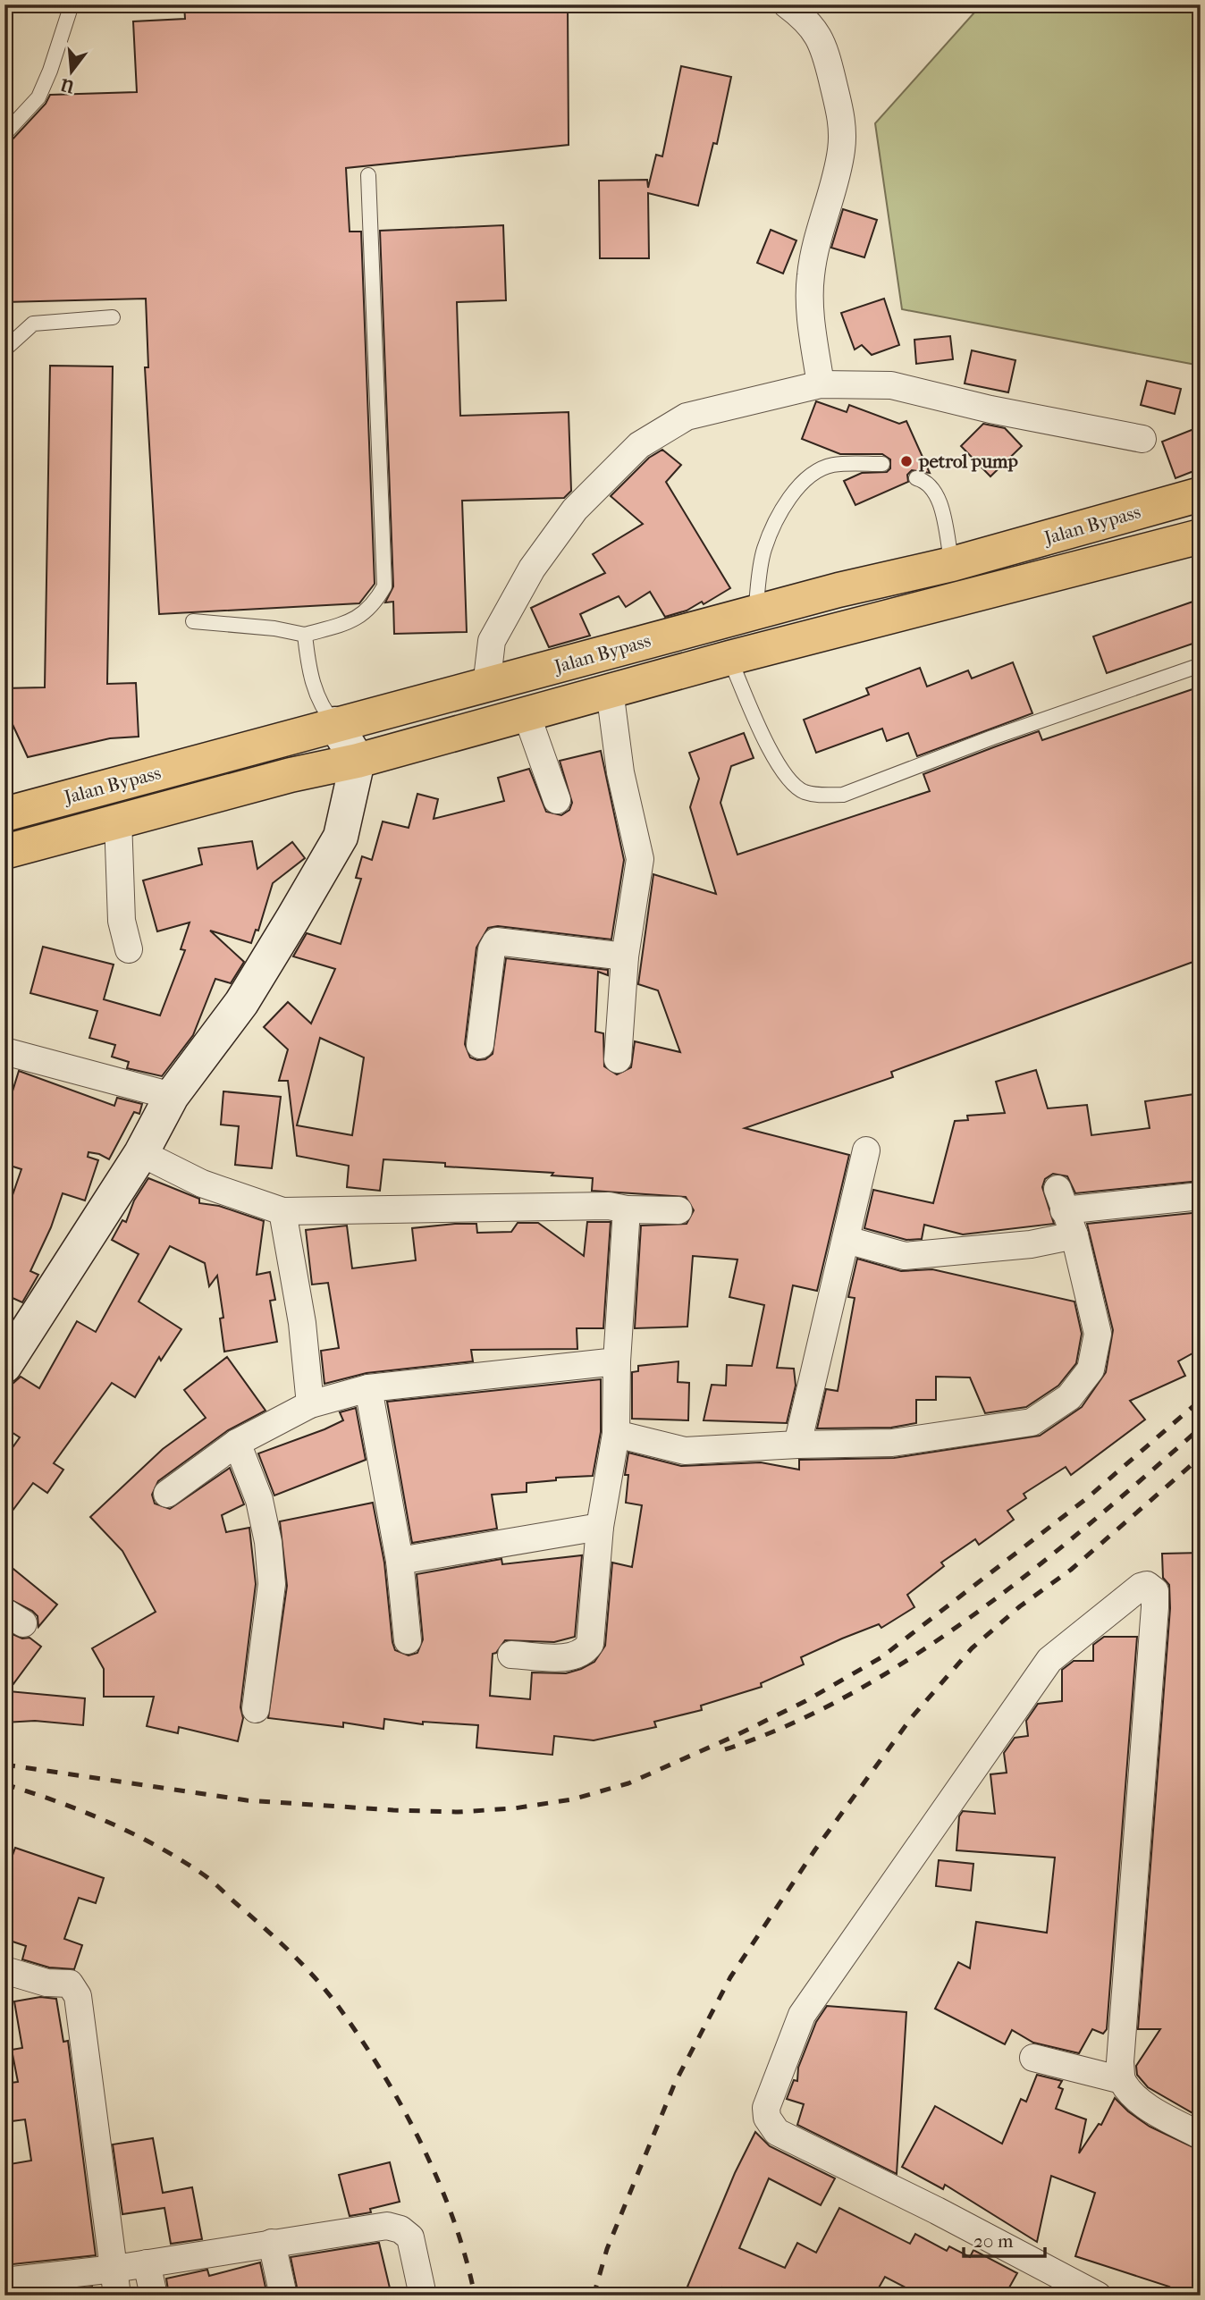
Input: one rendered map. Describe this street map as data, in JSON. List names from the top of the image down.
{
  "streets": {
    "highway": ["Jalan Bypass"]
  },
  "places": ["petrol pump"],
  "scale_bar": "20 m",
  "north": "bottom"
}
